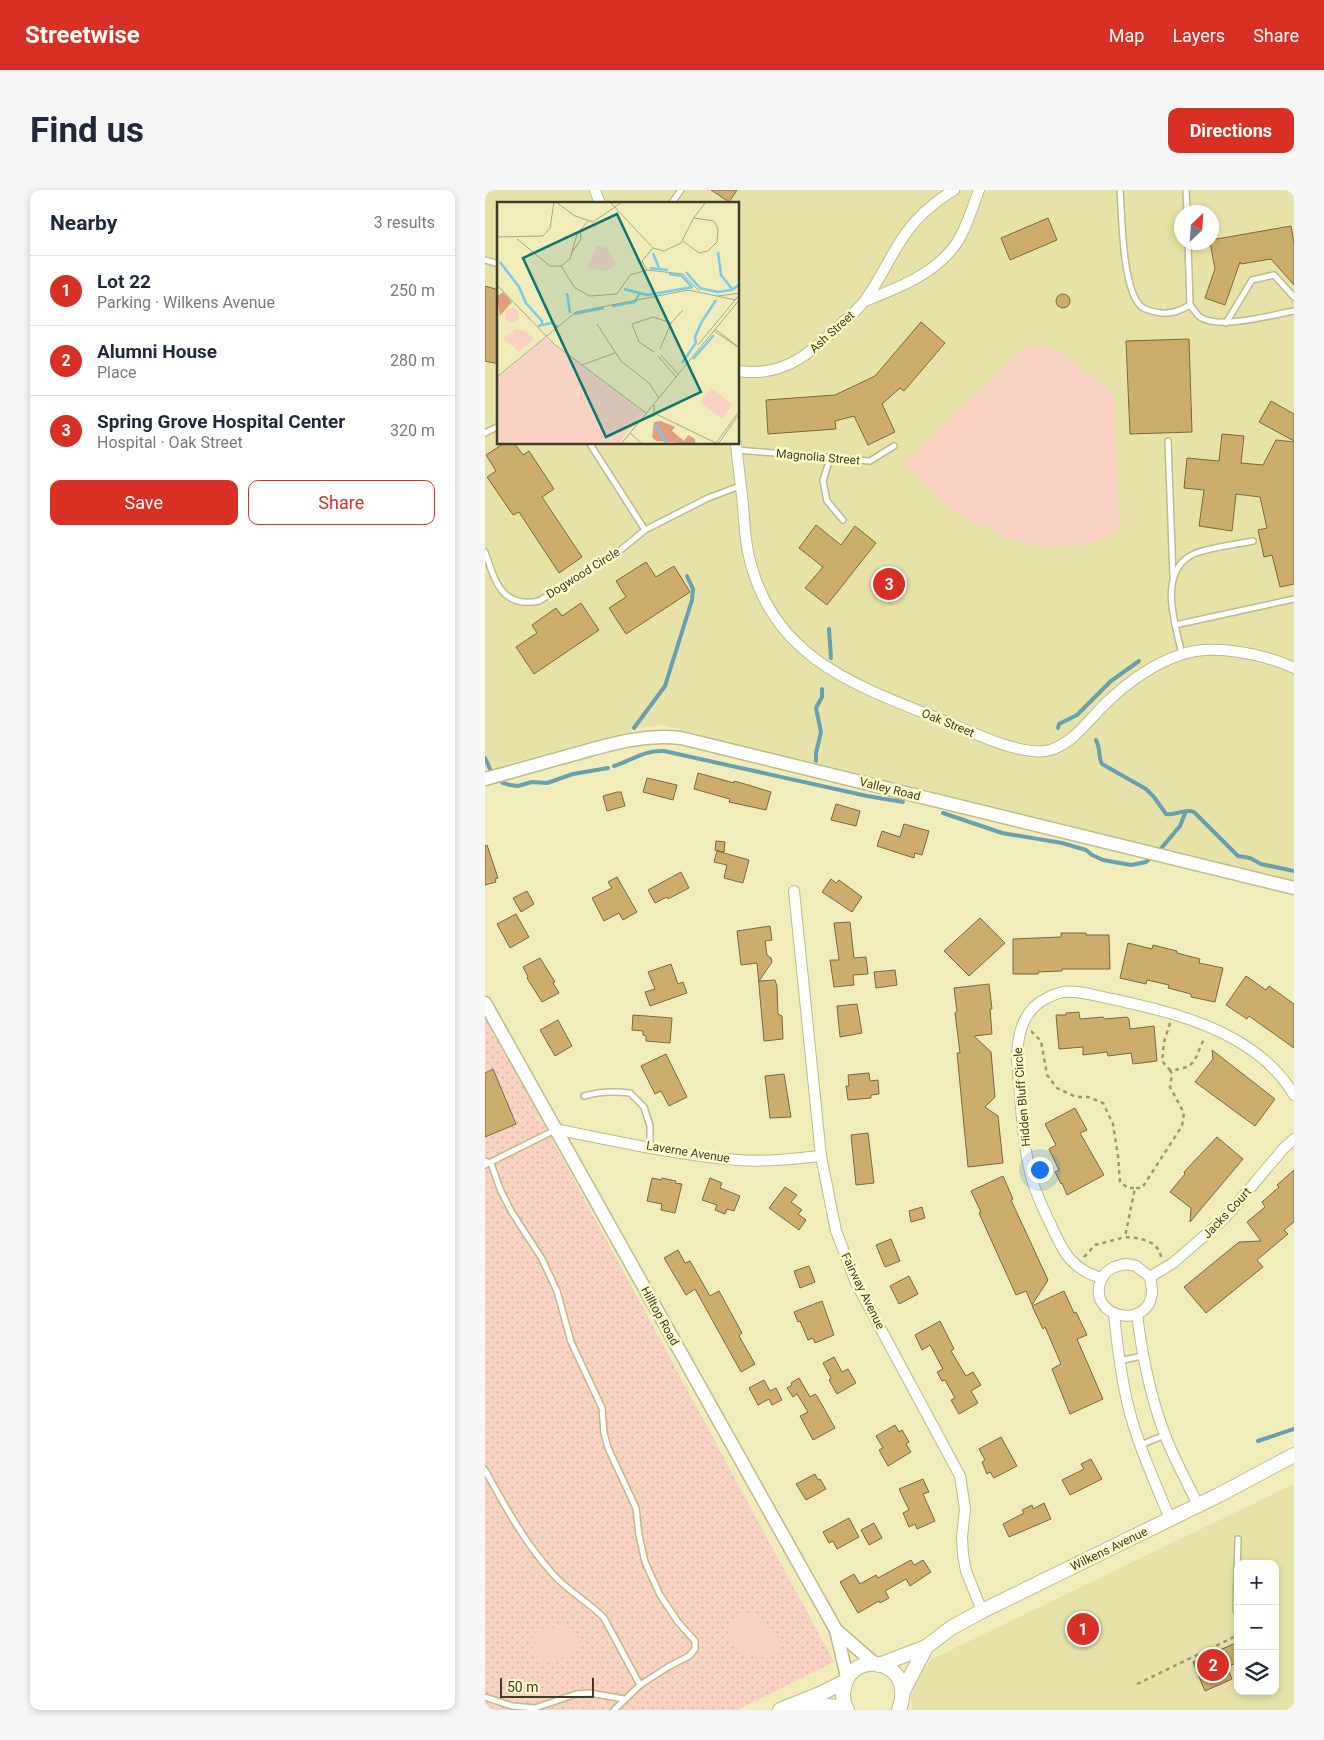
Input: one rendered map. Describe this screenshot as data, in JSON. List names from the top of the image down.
{
  "streets": {
    "main road": ["Wilkens Avenue"],
    "street": [
      "Ash Street",
      "Oak Street",
      "Valley Road",
      "Hidden Bluff Circle",
      "Laverne Avenue",
      "Jacks Court",
      "Fairway Avenue",
      "Hilltop Road"
    ],
    "lane": ["Magnolia Street", "Dogwood Circle"]
  },
  "crossings": [
    ["Magnolia Street", "Oak Street"],
    ["Dogwood Circle", "Oak Street"],
    ["Hidden Bluff Circle", "Jacks Court"],
    ["Laverne Avenue", "Fairway Avenue"],
    ["Laverne Avenue", "Hilltop Road"],
    ["Fairway Avenue", "Wilkens Avenue"],
    ["Hilltop Road", "Wilkens Avenue"]
  ],
  "scale_bar": "50 m",
  "north": "top right",
  "page": {
    "header": "Streetwise",
    "nav": ["Map", "Layers", "Share"],
    "buttons": [
      "Directions",
      ["Save", "Share"]
    ],
    "title": "Find us",
    "heading": ["Nearby", "3 results"],
    "list": [
      {
        "mark": "1",
        "name": "Lot 22",
        "note": "Parking · Wilkens Avenue",
        "value": "250 m"
      },
      {
        "mark": "2",
        "name": "Alumni House",
        "note": "Place",
        "value": "280 m"
      },
      {
        "mark": "3",
        "name": "Spring Grove Hospital Center",
        "note": "Hospital · Oak Street",
        "value": "320 m"
      }
    ],
    "pins": ["3", "1", "2"],
    "map_buttons": ["+", "−"],
    "scale": "50 m"
  }
}
